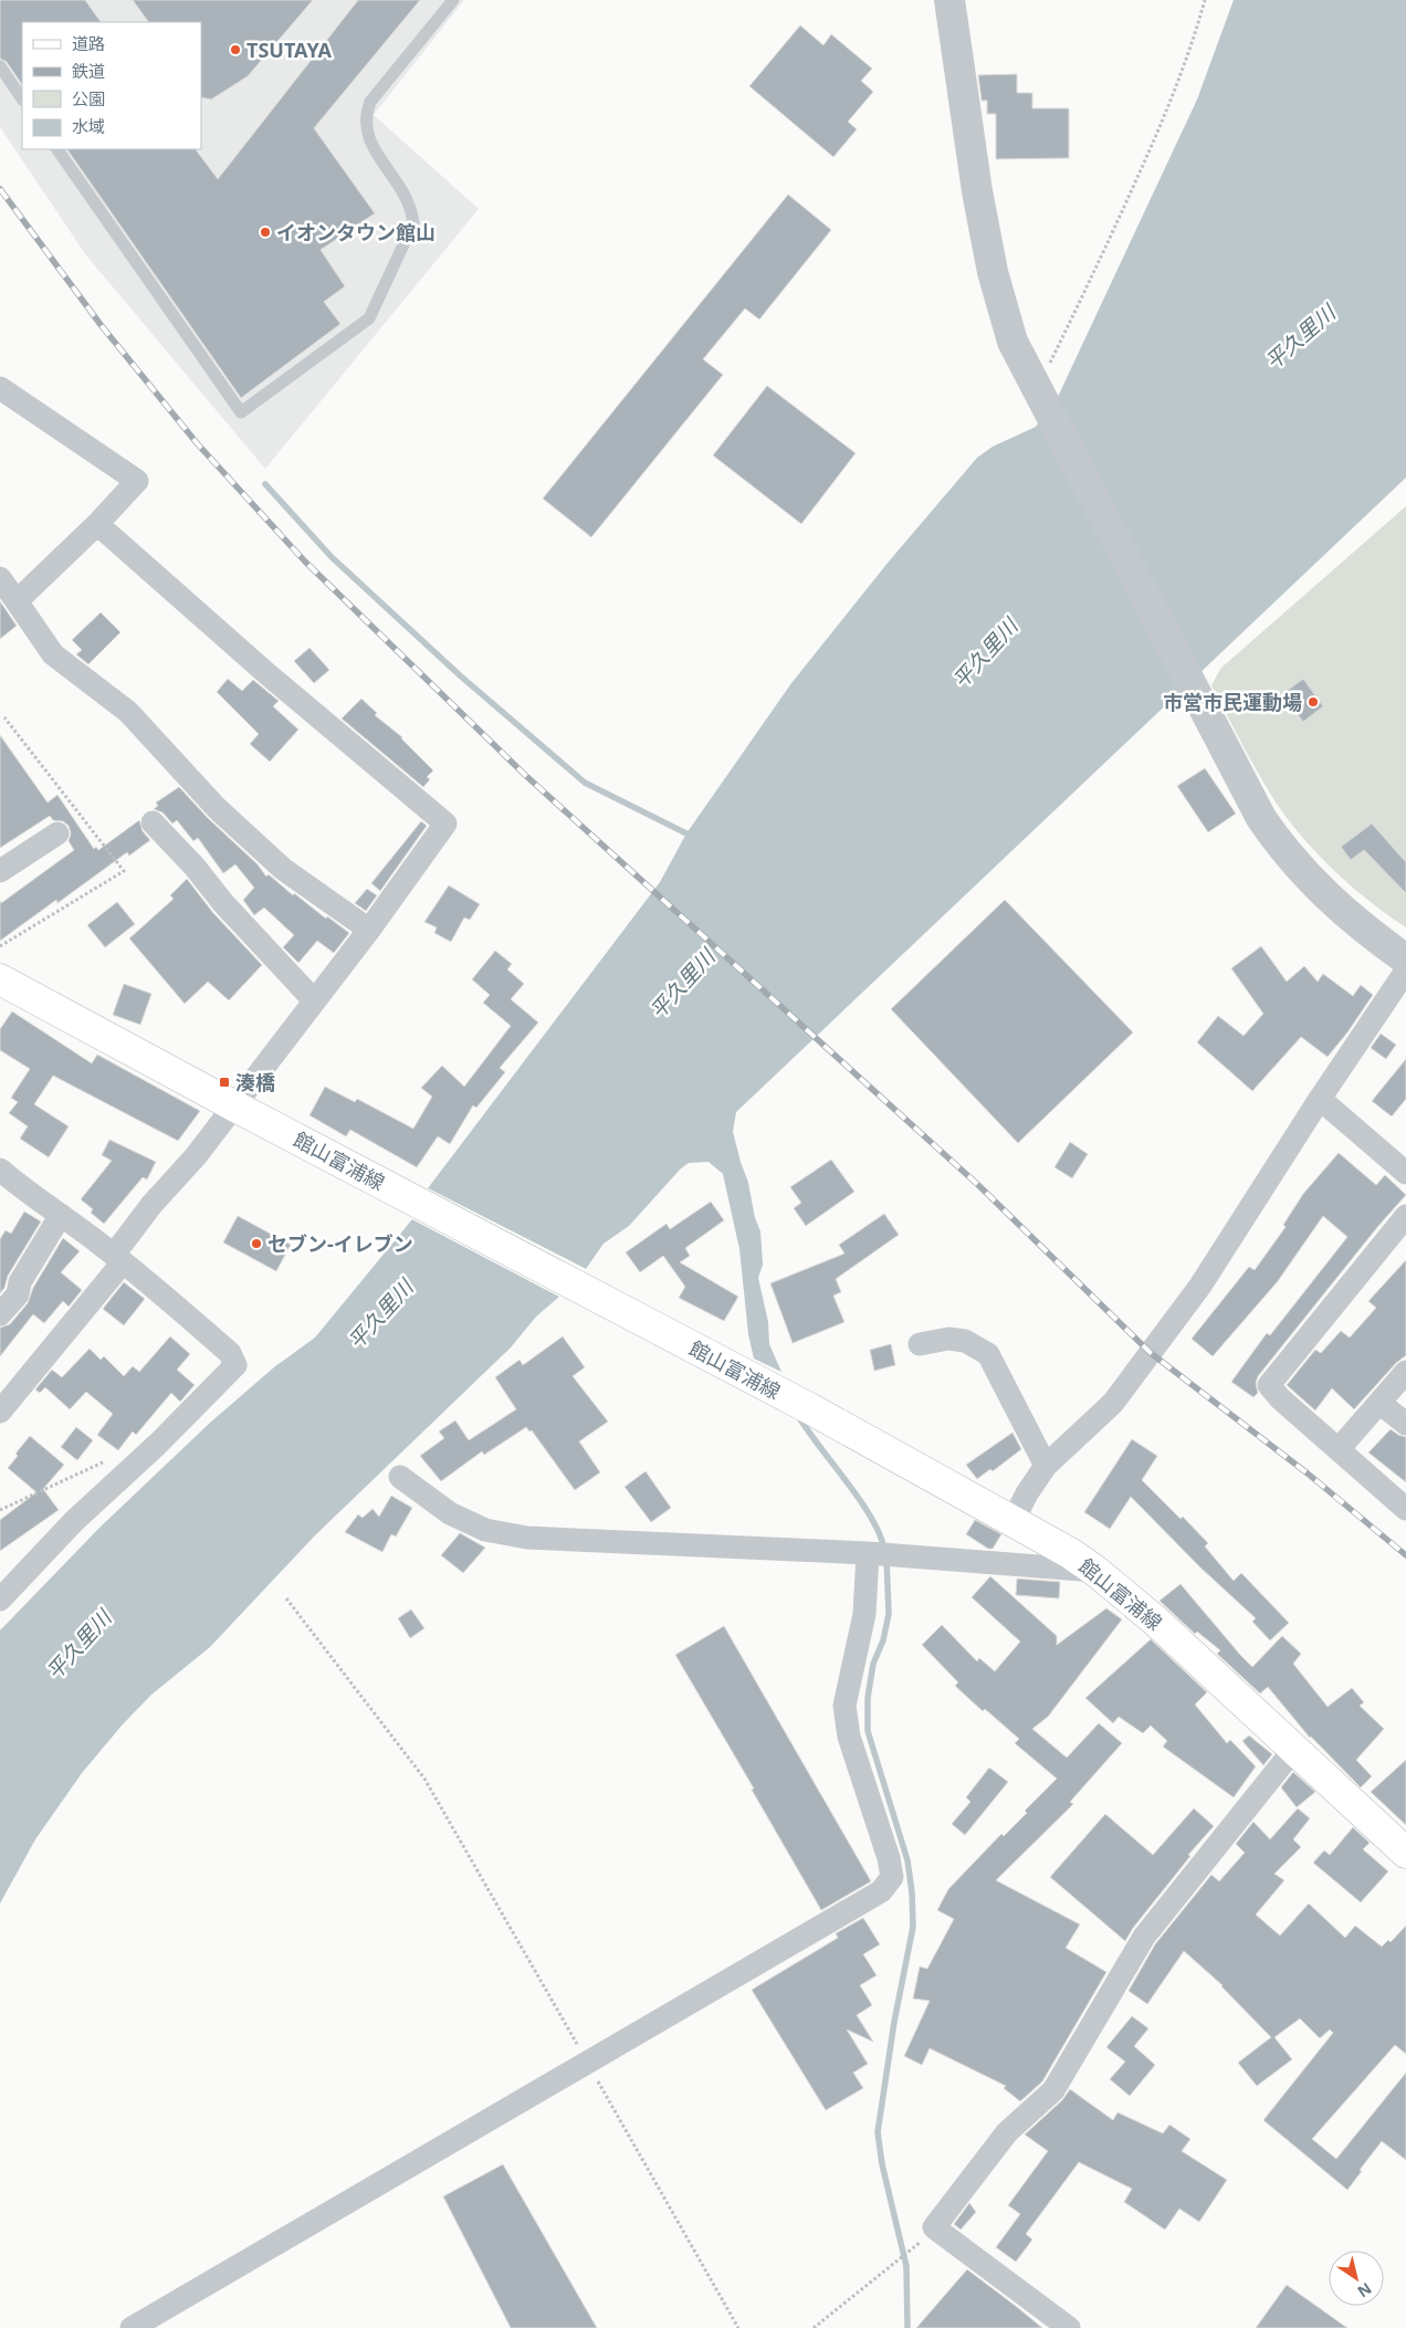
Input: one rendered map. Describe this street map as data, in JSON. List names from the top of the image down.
{
  "streets": {
    "main road": ["館山富浦線"]
  },
  "water": ["平久里川"],
  "places": {
    "other": [
      "TSUTAYA",
      "イオンタウン館山",
      "市営市民運動場",
      "セブン-イレブン"
    ],
    "transit": ["湊橋"]
  },
  "legend": [
    "道路",
    "鉄道",
    "公園",
    "水域"
  ],
  "north": "bottom right"
}
